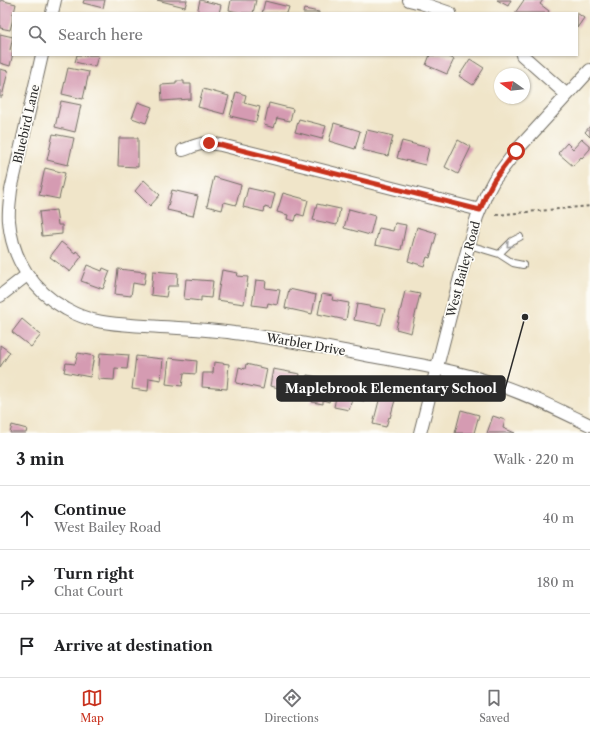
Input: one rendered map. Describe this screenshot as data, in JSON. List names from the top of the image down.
{
  "streets": {
    "street": ["Bluebird Lane", "West Bailey Road", "Warbler Drive"]
  },
  "crossings": [
    ["Bluebird Lane", "Warbler Drive"],
    ["West Bailey Road", "Warbler Drive"]
  ],
  "places": ["Maplebrook Elementary School"],
  "north": "left",
  "page": {
    "search": "Search here",
    "heading": ["3 min", "Walk · 220 m"],
    "list": [
      ["Continue", "West Bailey Road", "40 m"],
      ["Turn right", "Chat Court", "180 m"],
      "Arrive at destination"
    ],
    "nav": ["Map", "Directions", "Saved"]
  }
}
